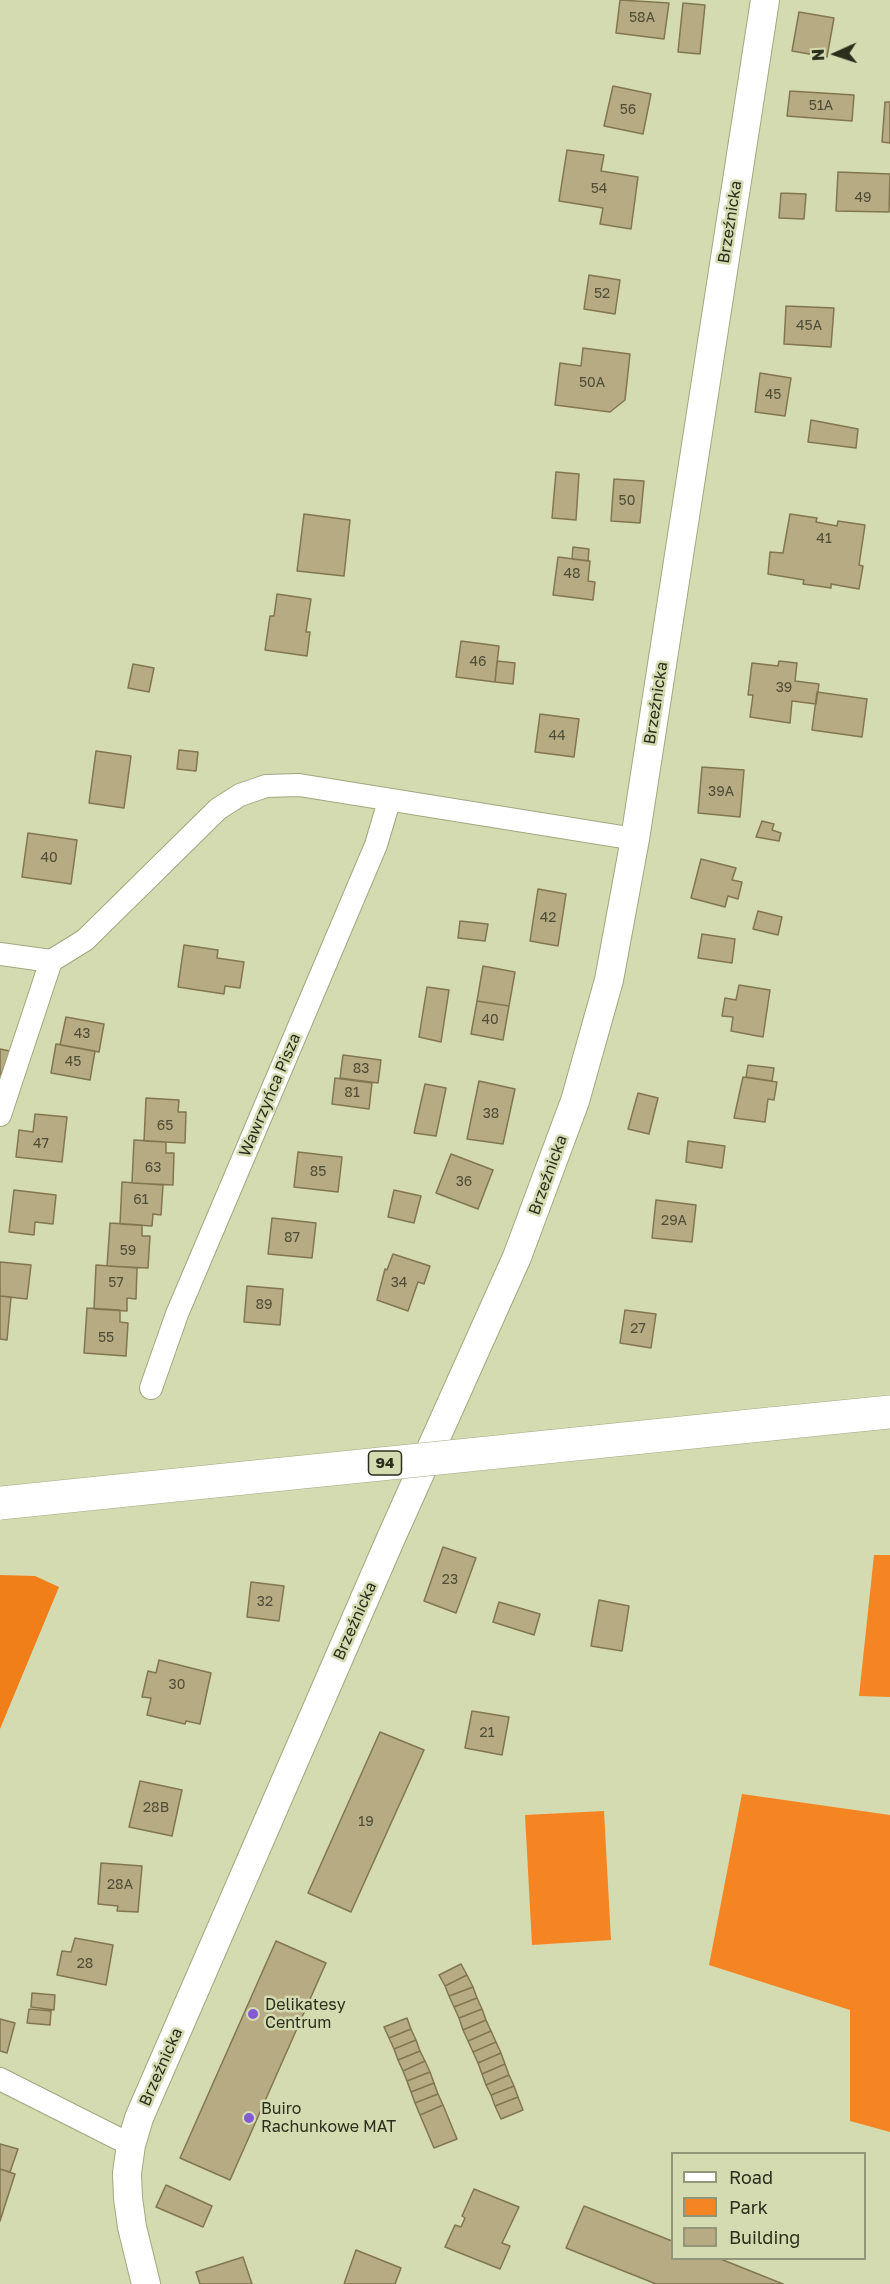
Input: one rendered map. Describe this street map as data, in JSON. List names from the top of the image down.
{
  "streets": {
    "main road": ["94"],
    "street": ["Brzeźnicka", "Wawrzyńca Pisza"]
  },
  "places": ["Delikatesy Centrum", "Buiro Rachunkowe MAT"],
  "house_numbers": [
    "58A",
    "51A",
    "56",
    "54",
    "49",
    "52",
    "45A",
    "50A",
    "45",
    "50",
    "41",
    "48",
    "46",
    "39",
    "44",
    "39A",
    "40",
    "42",
    "40",
    "43",
    "45",
    "83",
    "81",
    "38",
    "65",
    "47",
    "63",
    "85",
    "36",
    "61",
    "29A",
    "87",
    "59",
    "57",
    "34",
    "89",
    "27",
    "55",
    "23",
    "32",
    "30",
    "21",
    "28B",
    "19",
    "28A",
    "28"
  ],
  "legend": ["Road", "Park", "Building"],
  "north": "left"
}
